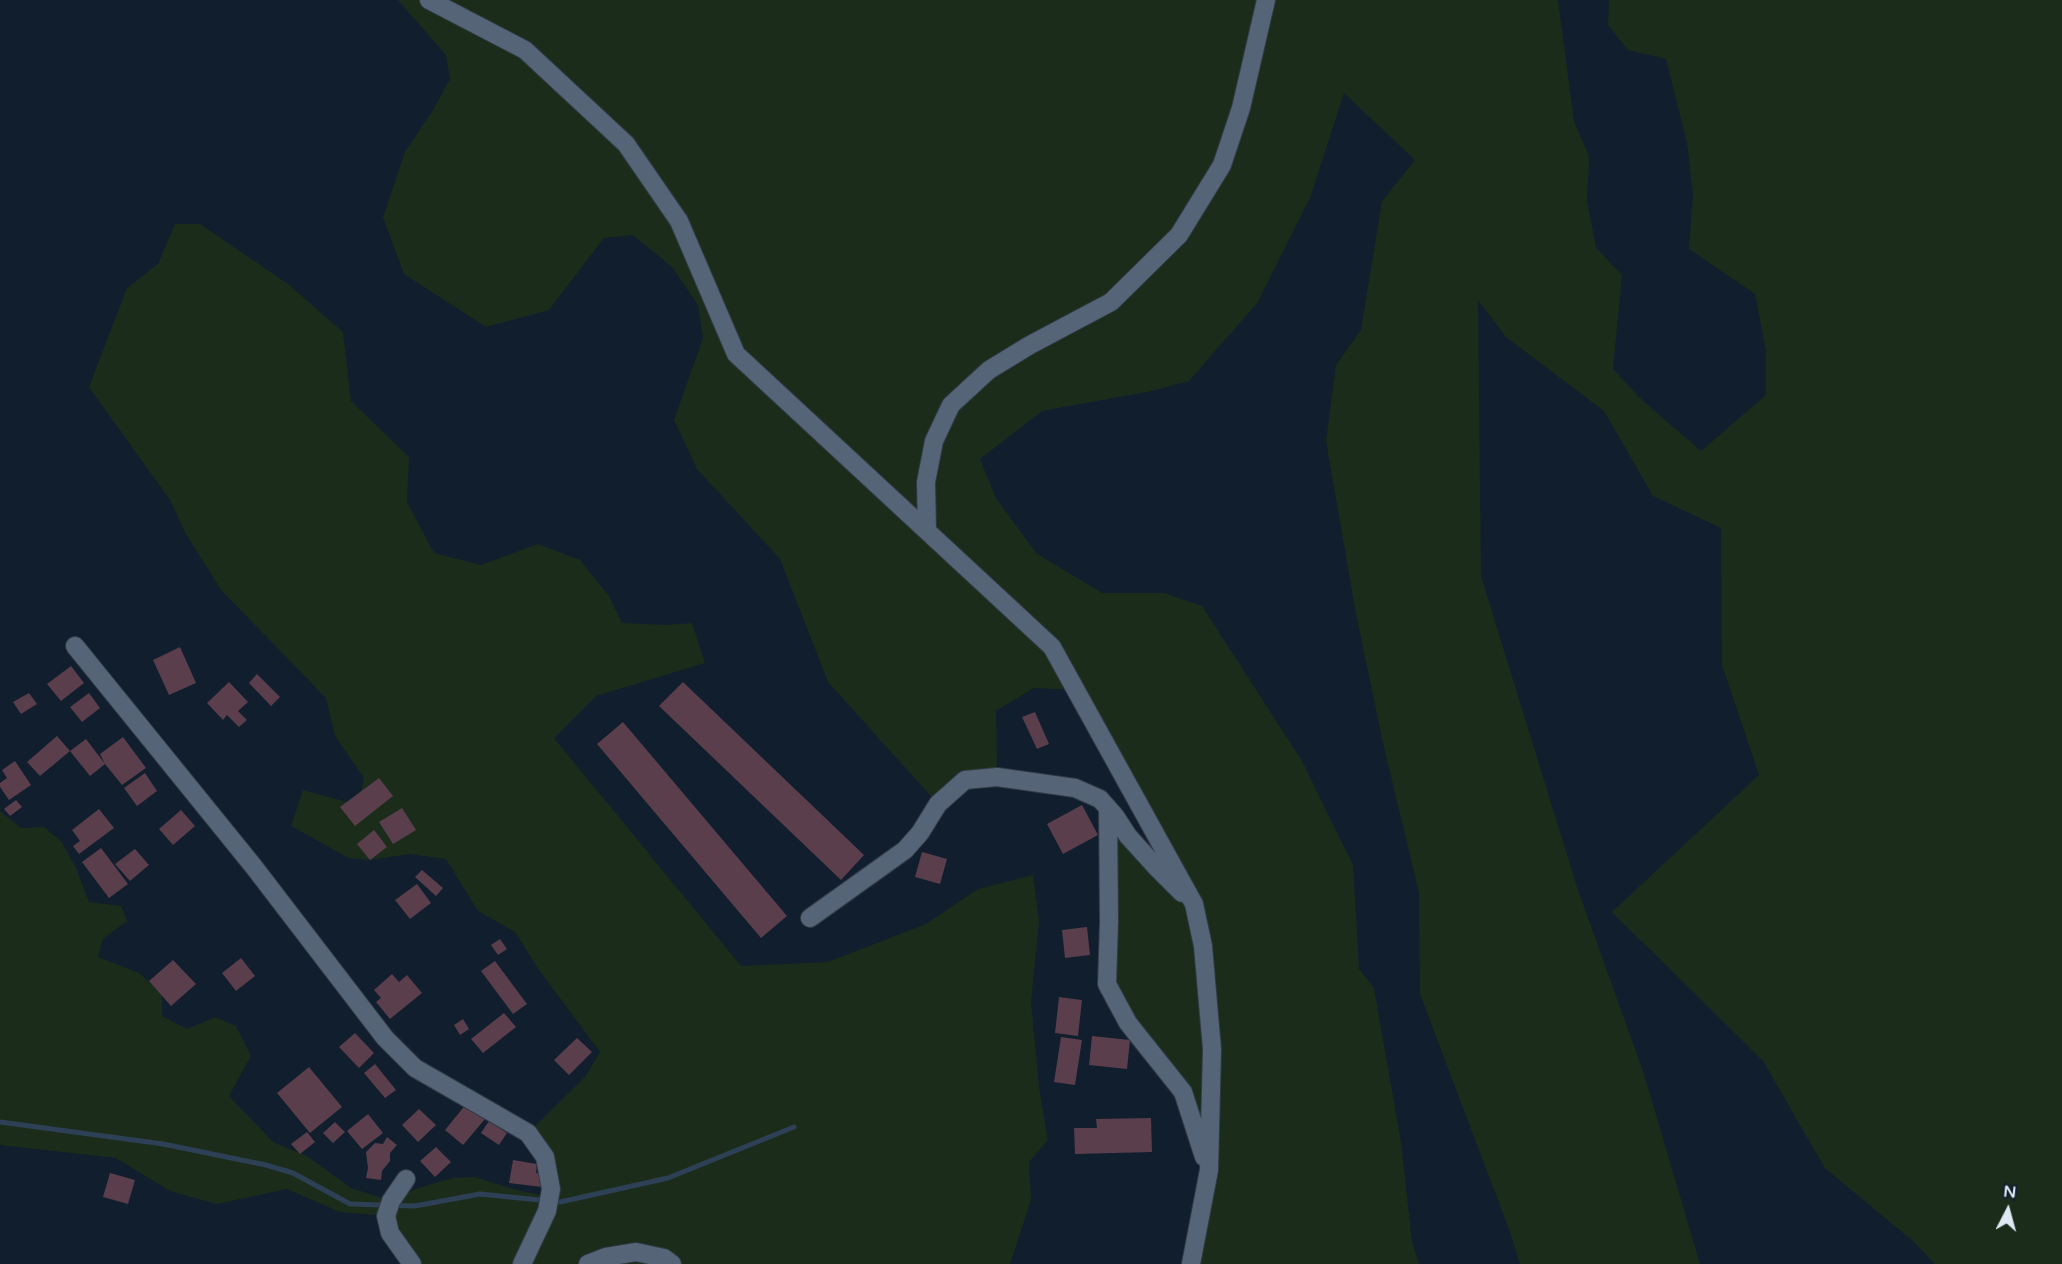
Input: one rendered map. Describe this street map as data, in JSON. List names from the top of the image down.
{
  "north": "top"
}
